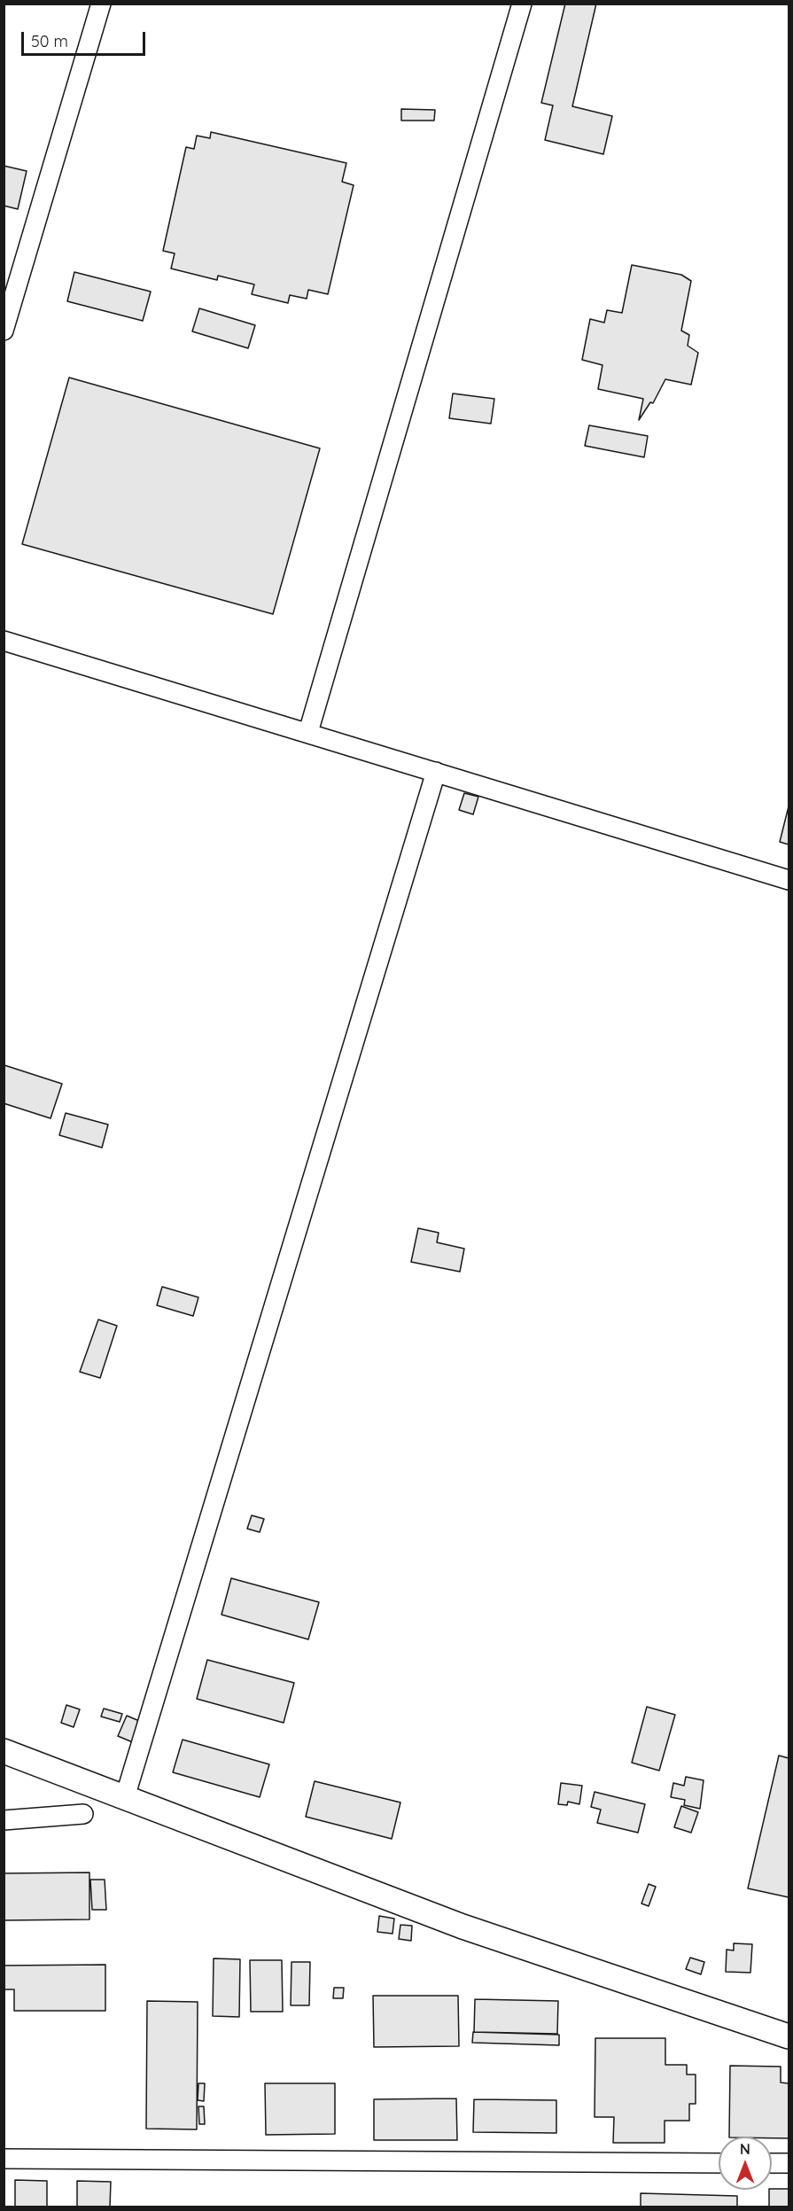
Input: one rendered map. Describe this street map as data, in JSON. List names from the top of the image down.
{
  "scale_bar": "50 m",
  "north": "top"
}
